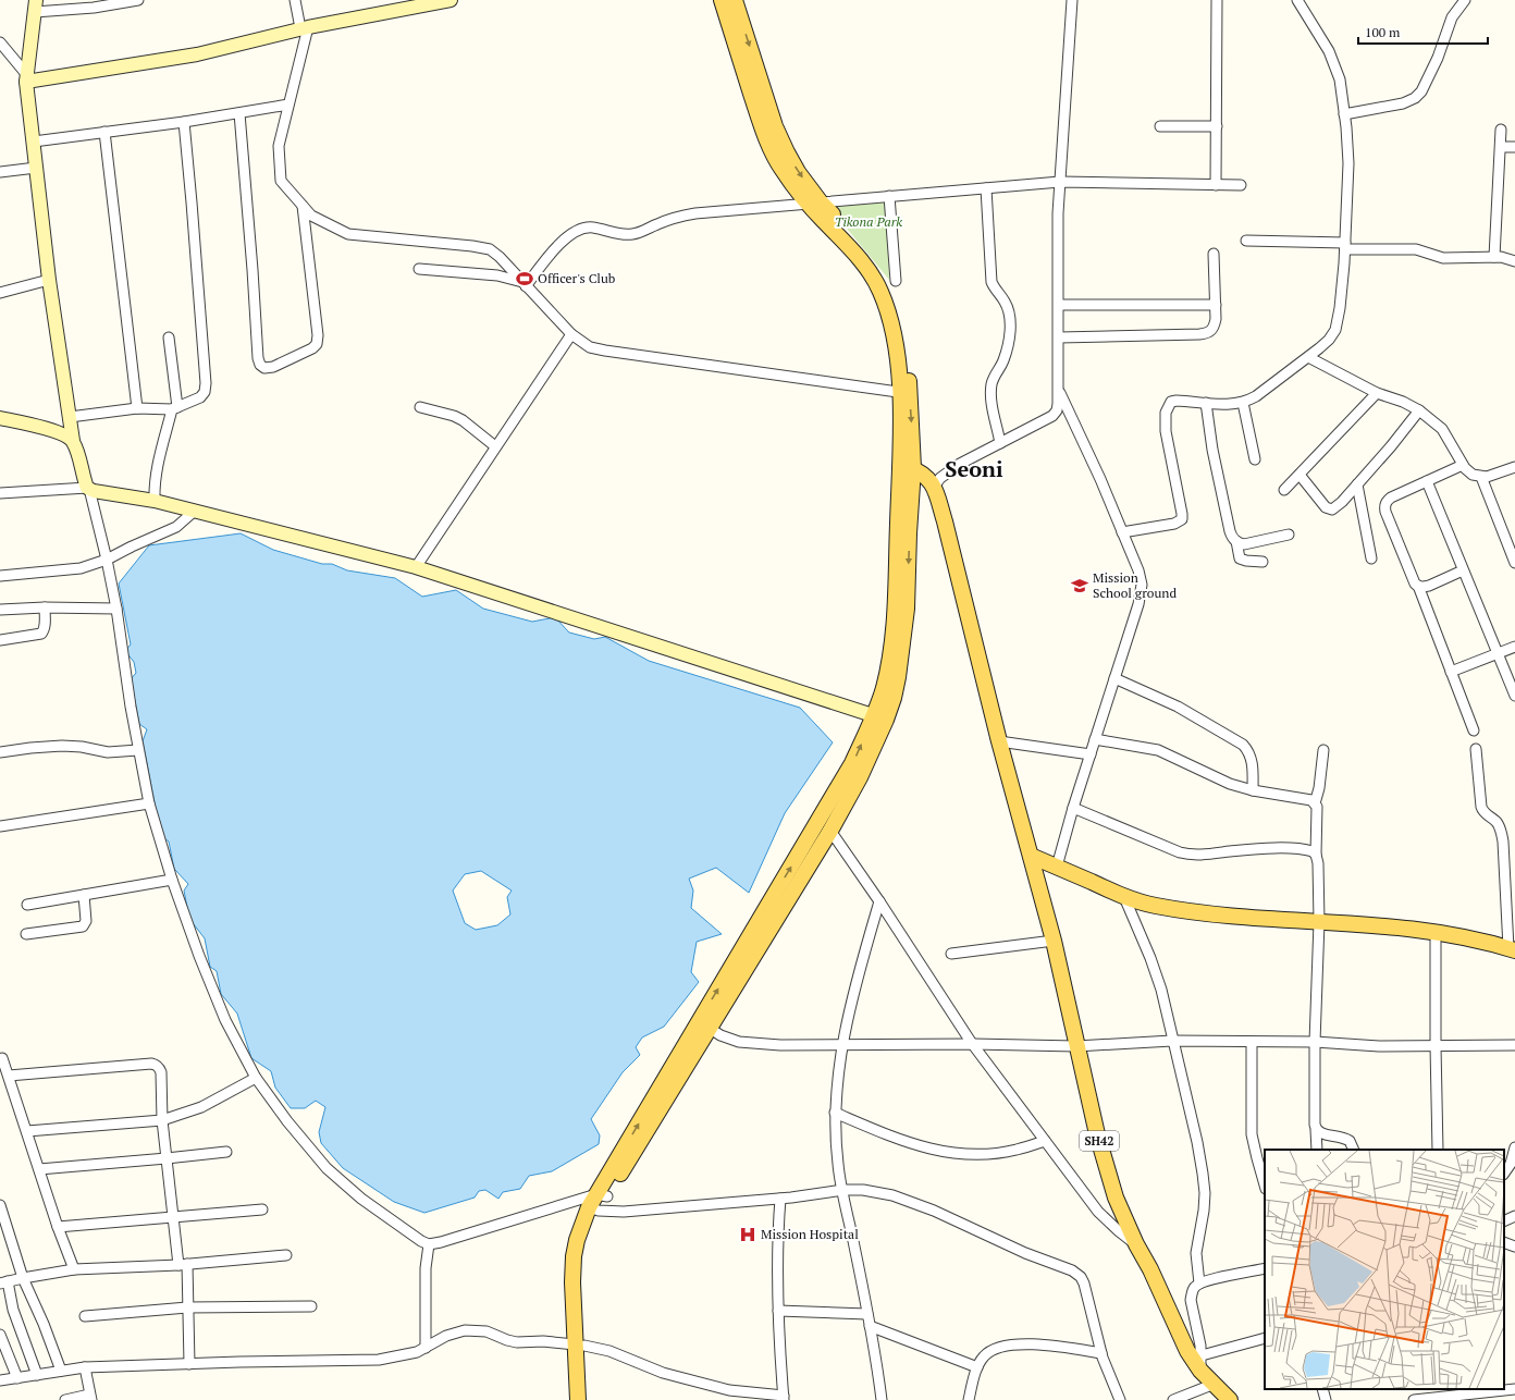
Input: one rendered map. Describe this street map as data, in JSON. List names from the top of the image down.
{
  "streets": {
    "main road": ["SH42"]
  },
  "districts": ["Seoni"],
  "parks": ["Tikona Park"],
  "places": {
    "sports": ["Officer's Club"],
    "school or university": ["Mission School ground"],
    "hospital": ["Mission Hospital"]
  },
  "scale_bar": "100 m"
}
